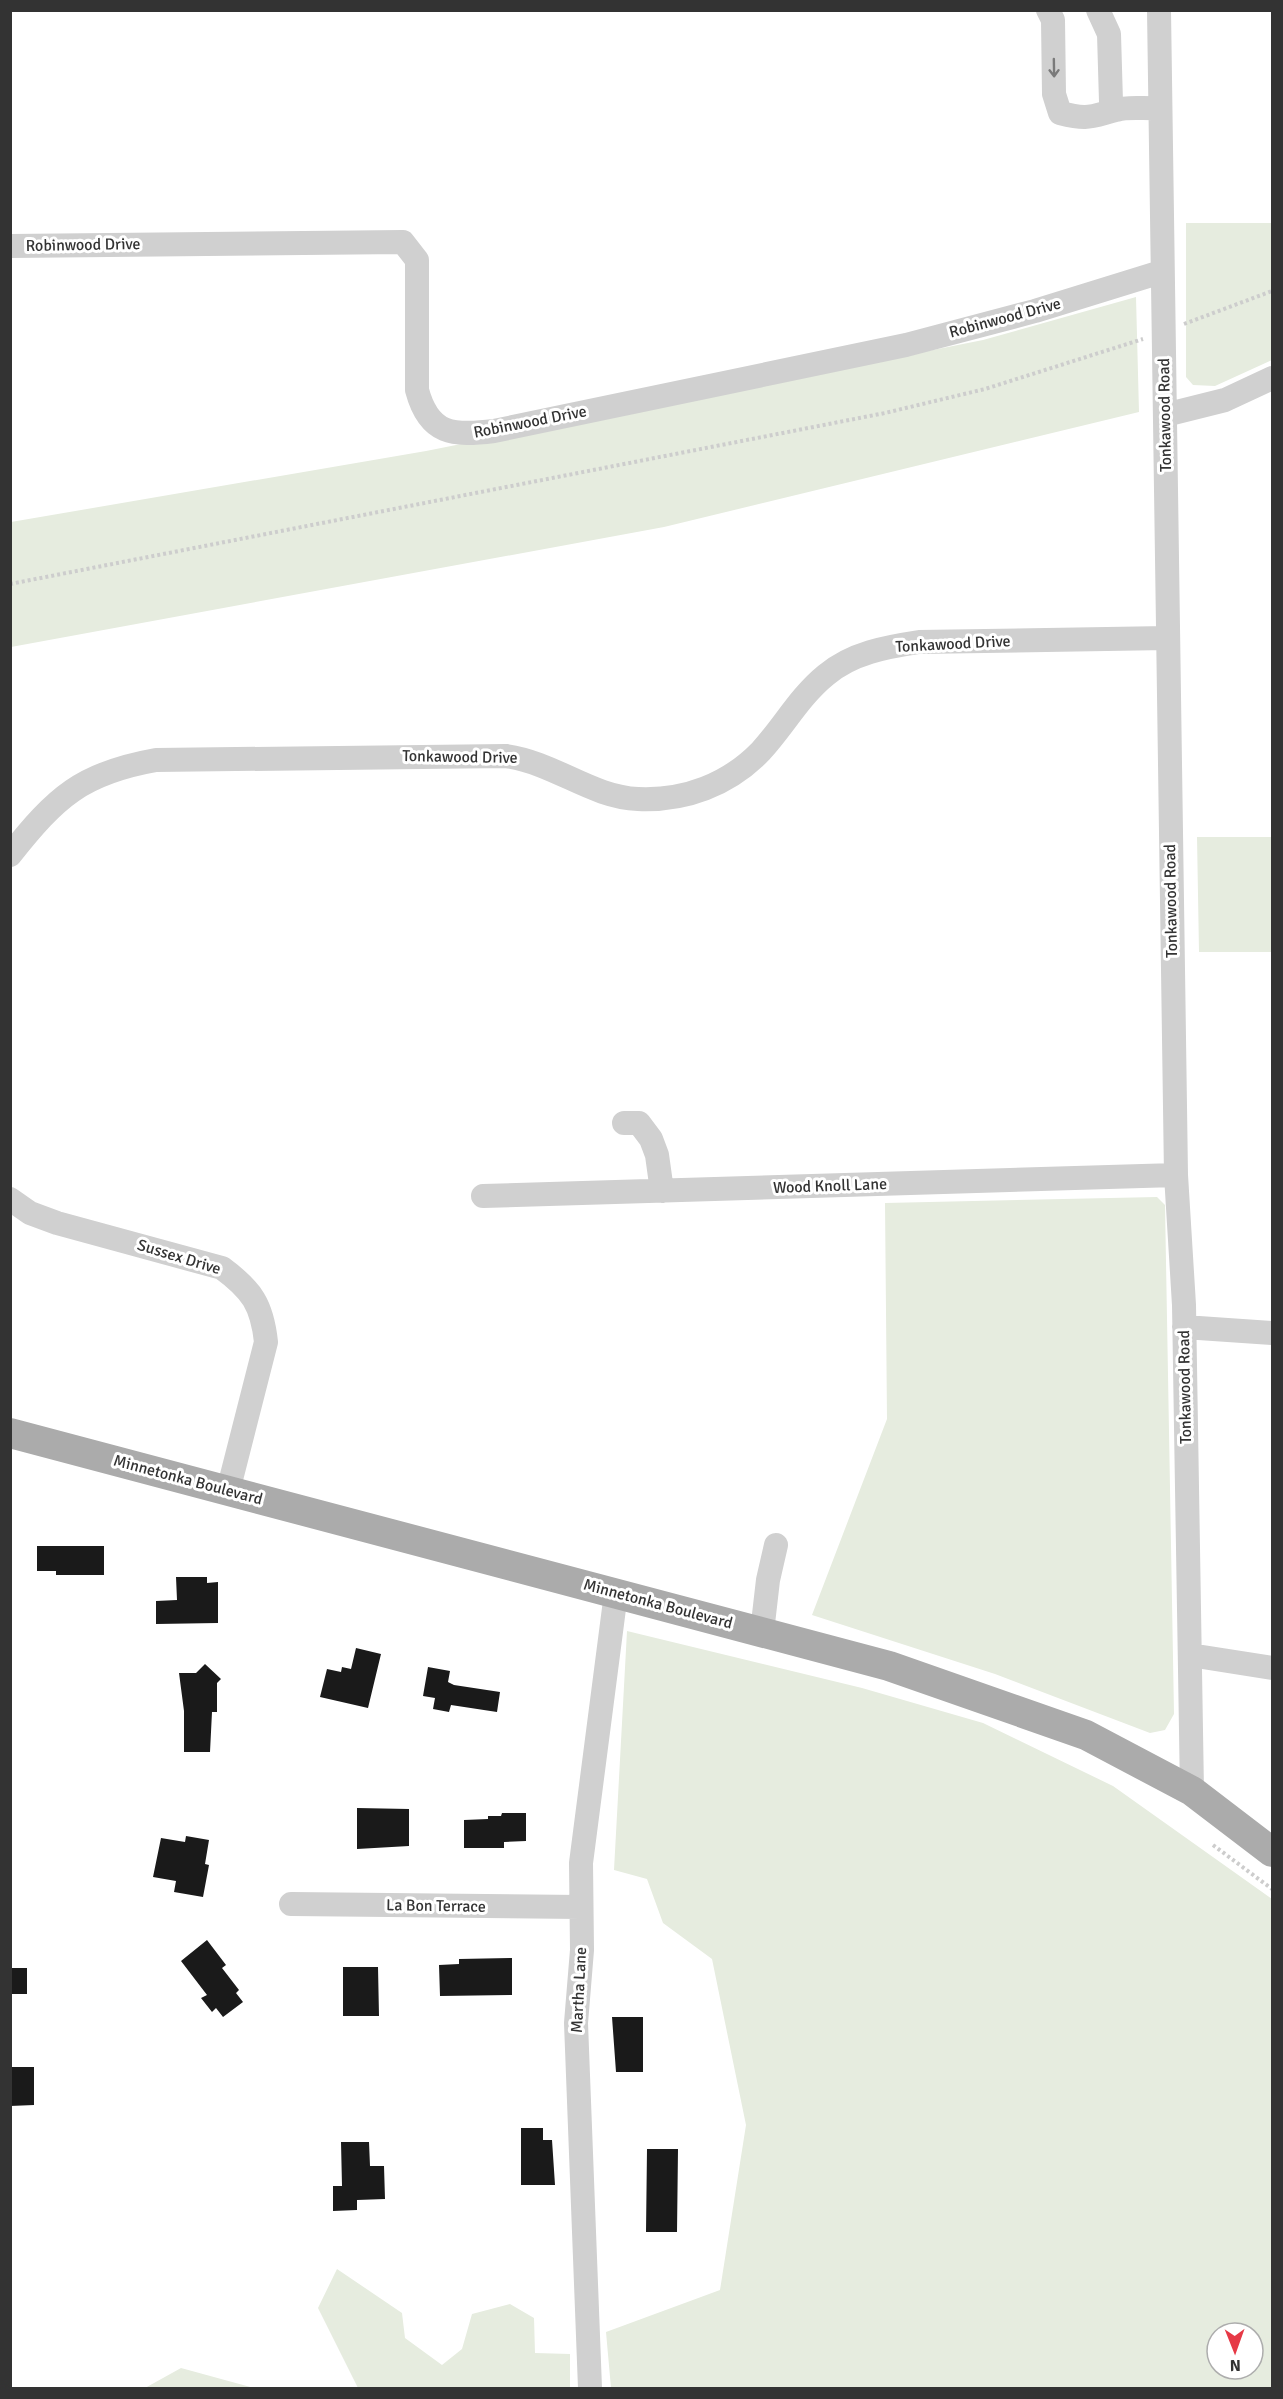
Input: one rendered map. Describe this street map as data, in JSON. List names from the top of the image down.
{
  "streets": {
    "main road": ["Minnetonka Boulevard"],
    "street": [
      "Robinwood Drive",
      "Tonkawood Road",
      "Tonkawood Drive",
      "Wood Knoll Lane",
      "Sussex Drive",
      "La Bon Terrace",
      "Martha Lane"
    ]
  },
  "crossings": [
    ["Robinwood Drive", "Tonkawood Road"],
    ["Tonkawood Road", "Tonkawood Drive"],
    ["Tonkawood Road", "Wood Knoll Lane"],
    ["Tonkawood Road", "Minnetonka Boulevard"],
    ["Sussex Drive", "Minnetonka Boulevard"],
    ["Minnetonka Boulevard", "Martha Lane"],
    ["La Bon Terrace", "Martha Lane"]
  ],
  "north": "bottom"
}
